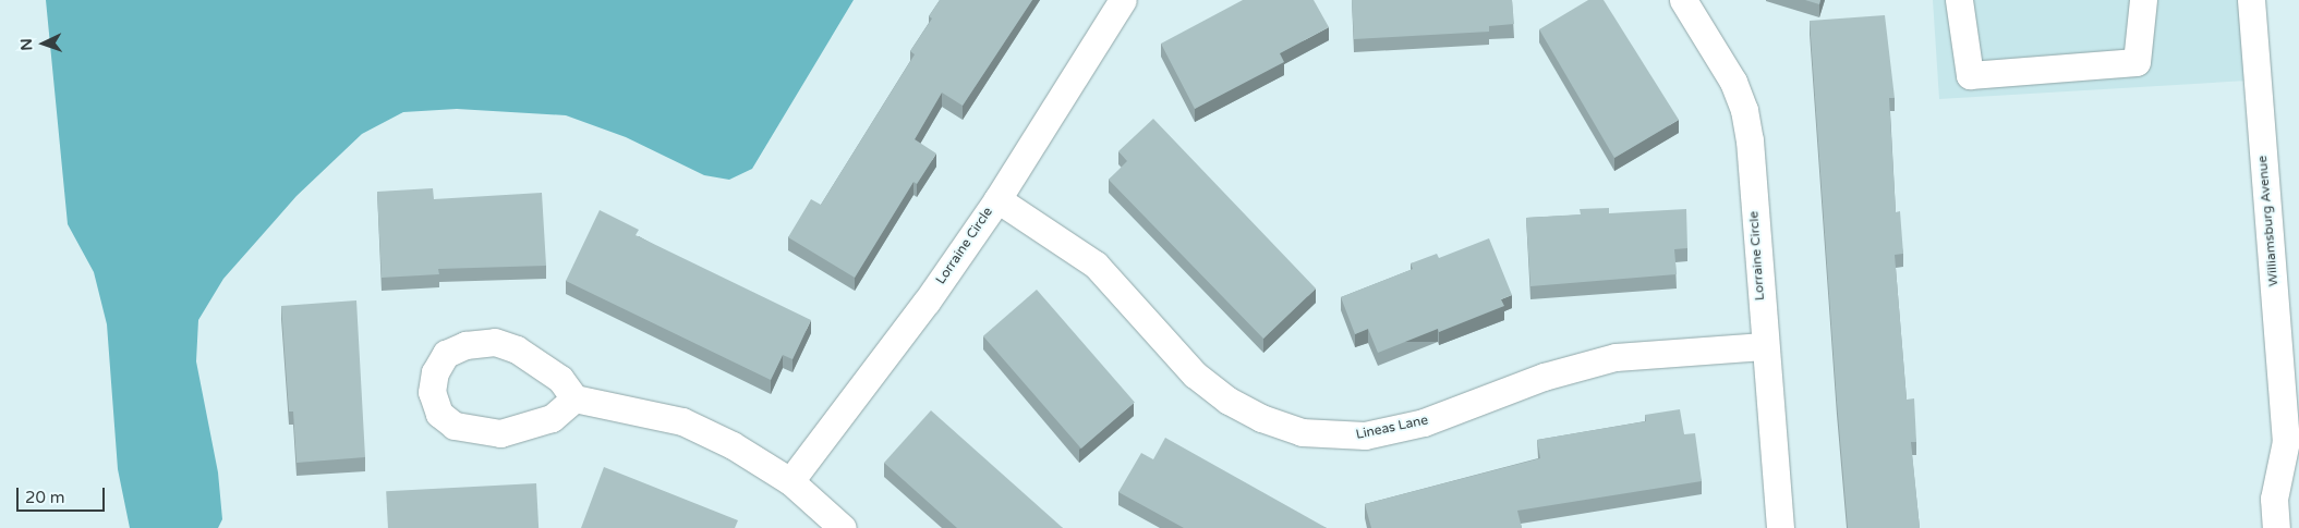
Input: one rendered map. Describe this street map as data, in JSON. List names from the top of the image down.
{
  "streets": {
    "street": ["Williamsburg Avenue", "Lorraine Circle", "Lineas Lane"]
  },
  "crossings": [
    ["Lorraine Circle", "Lineas Lane"]
  ],
  "scale_bar": "20 m",
  "north": "left"
}
